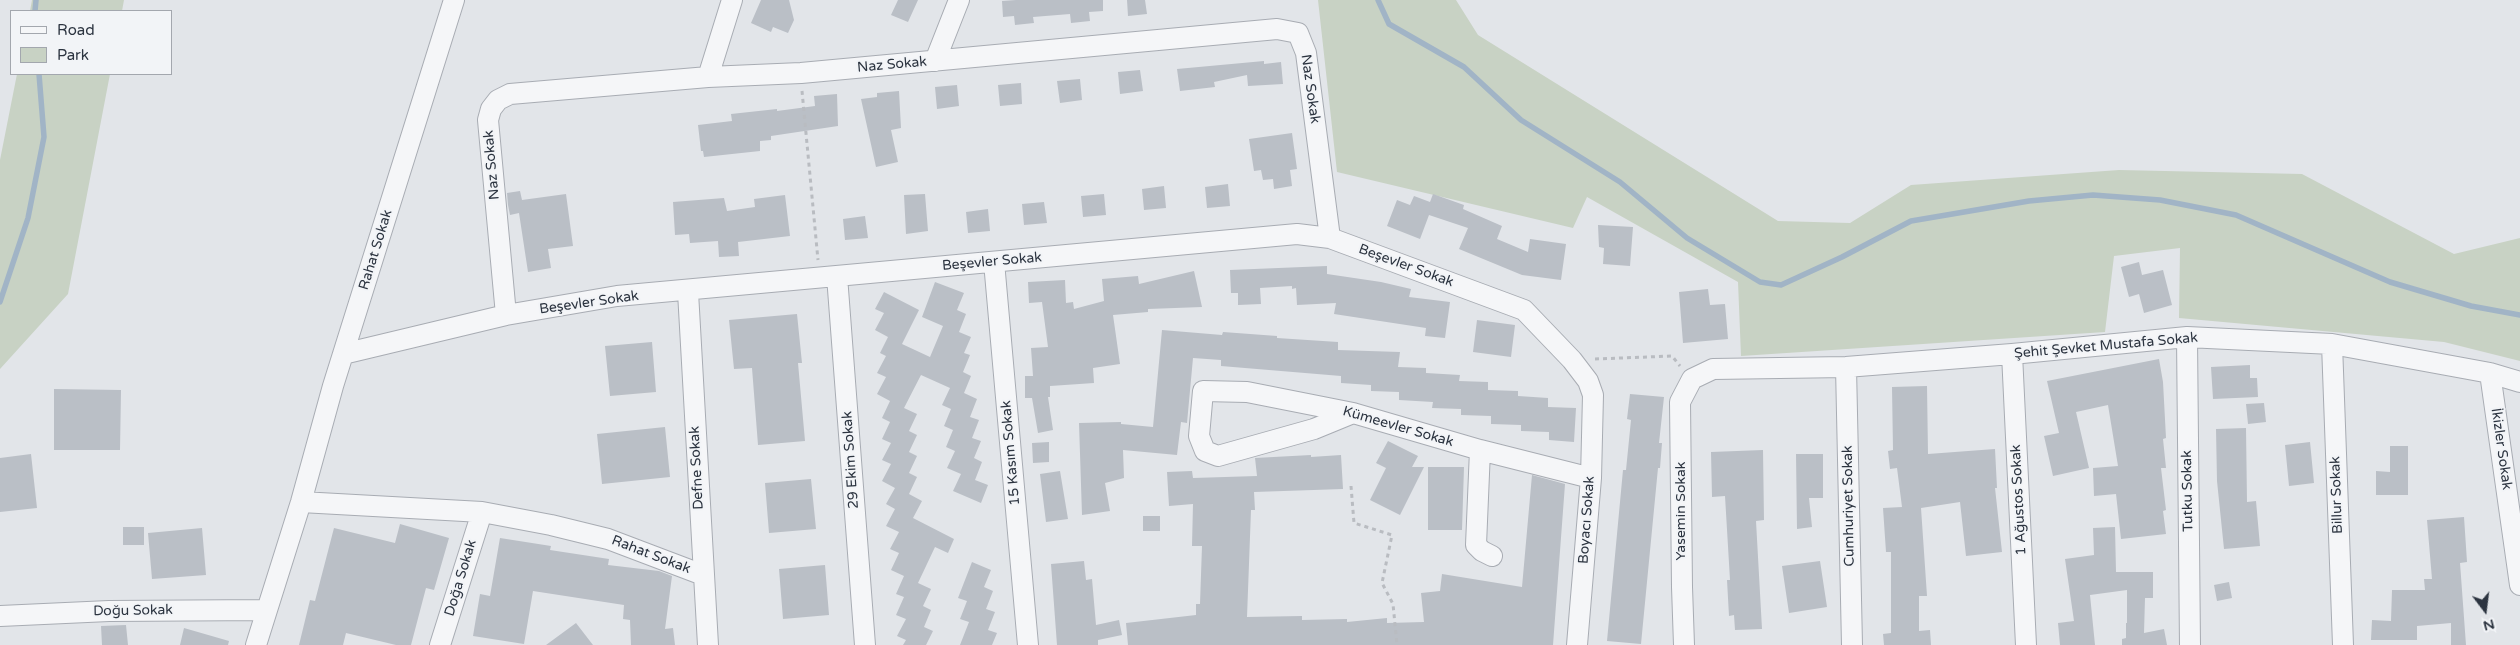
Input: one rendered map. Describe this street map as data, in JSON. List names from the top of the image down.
{
  "streets": {
    "street": [
      "Naz Sokak",
      "Rahat Sokak",
      "Beşevler Sokak",
      "Şehit Şevket Mustafa Sokak",
      "Kümeevler Sokak",
      "İkizler Sokak",
      "15 Kasım Sokak",
      "29 Ekim Sokak",
      "Defne Sokak",
      "Tutku Sokak",
      "Billur Sokak",
      "1 Ağustos Sokak",
      "Cumhuriyet Sokak",
      "Yasemin Sokak",
      "Boyacı Sokak",
      "Doğa Sokak",
      "Doğu Sokak"
    ]
  },
  "crossings": [
    ["Naz Sokak", "Beşevler Sokak"],
    ["Rahat Sokak", "Beşevler Sokak"],
    ["Rahat Sokak", "Defne Sokak"],
    ["Rahat Sokak", "Doğa Sokak"],
    ["Rahat Sokak", "Doğu Sokak"],
    ["Beşevler Sokak", "15 Kasım Sokak"],
    ["Beşevler Sokak", "29 Ekim Sokak"],
    ["Beşevler Sokak", "Defne Sokak"],
    ["Beşevler Sokak", "Boyacı Sokak"],
    ["Şehit Şevket Mustafa Sokak", "İkizler Sokak"],
    ["Şehit Şevket Mustafa Sokak", "Tutku Sokak"],
    ["Şehit Şevket Mustafa Sokak", "Billur Sokak"],
    ["Şehit Şevket Mustafa Sokak", "1 Ağustos Sokak"],
    ["Şehit Şevket Mustafa Sokak", "Cumhuriyet Sokak"],
    ["Şehit Şevket Mustafa Sokak", "Yasemin Sokak"],
    ["Kümeevler Sokak", "Boyacı Sokak"]
  ],
  "legend": ["Road", "Park"],
  "north": "bottom"
}
